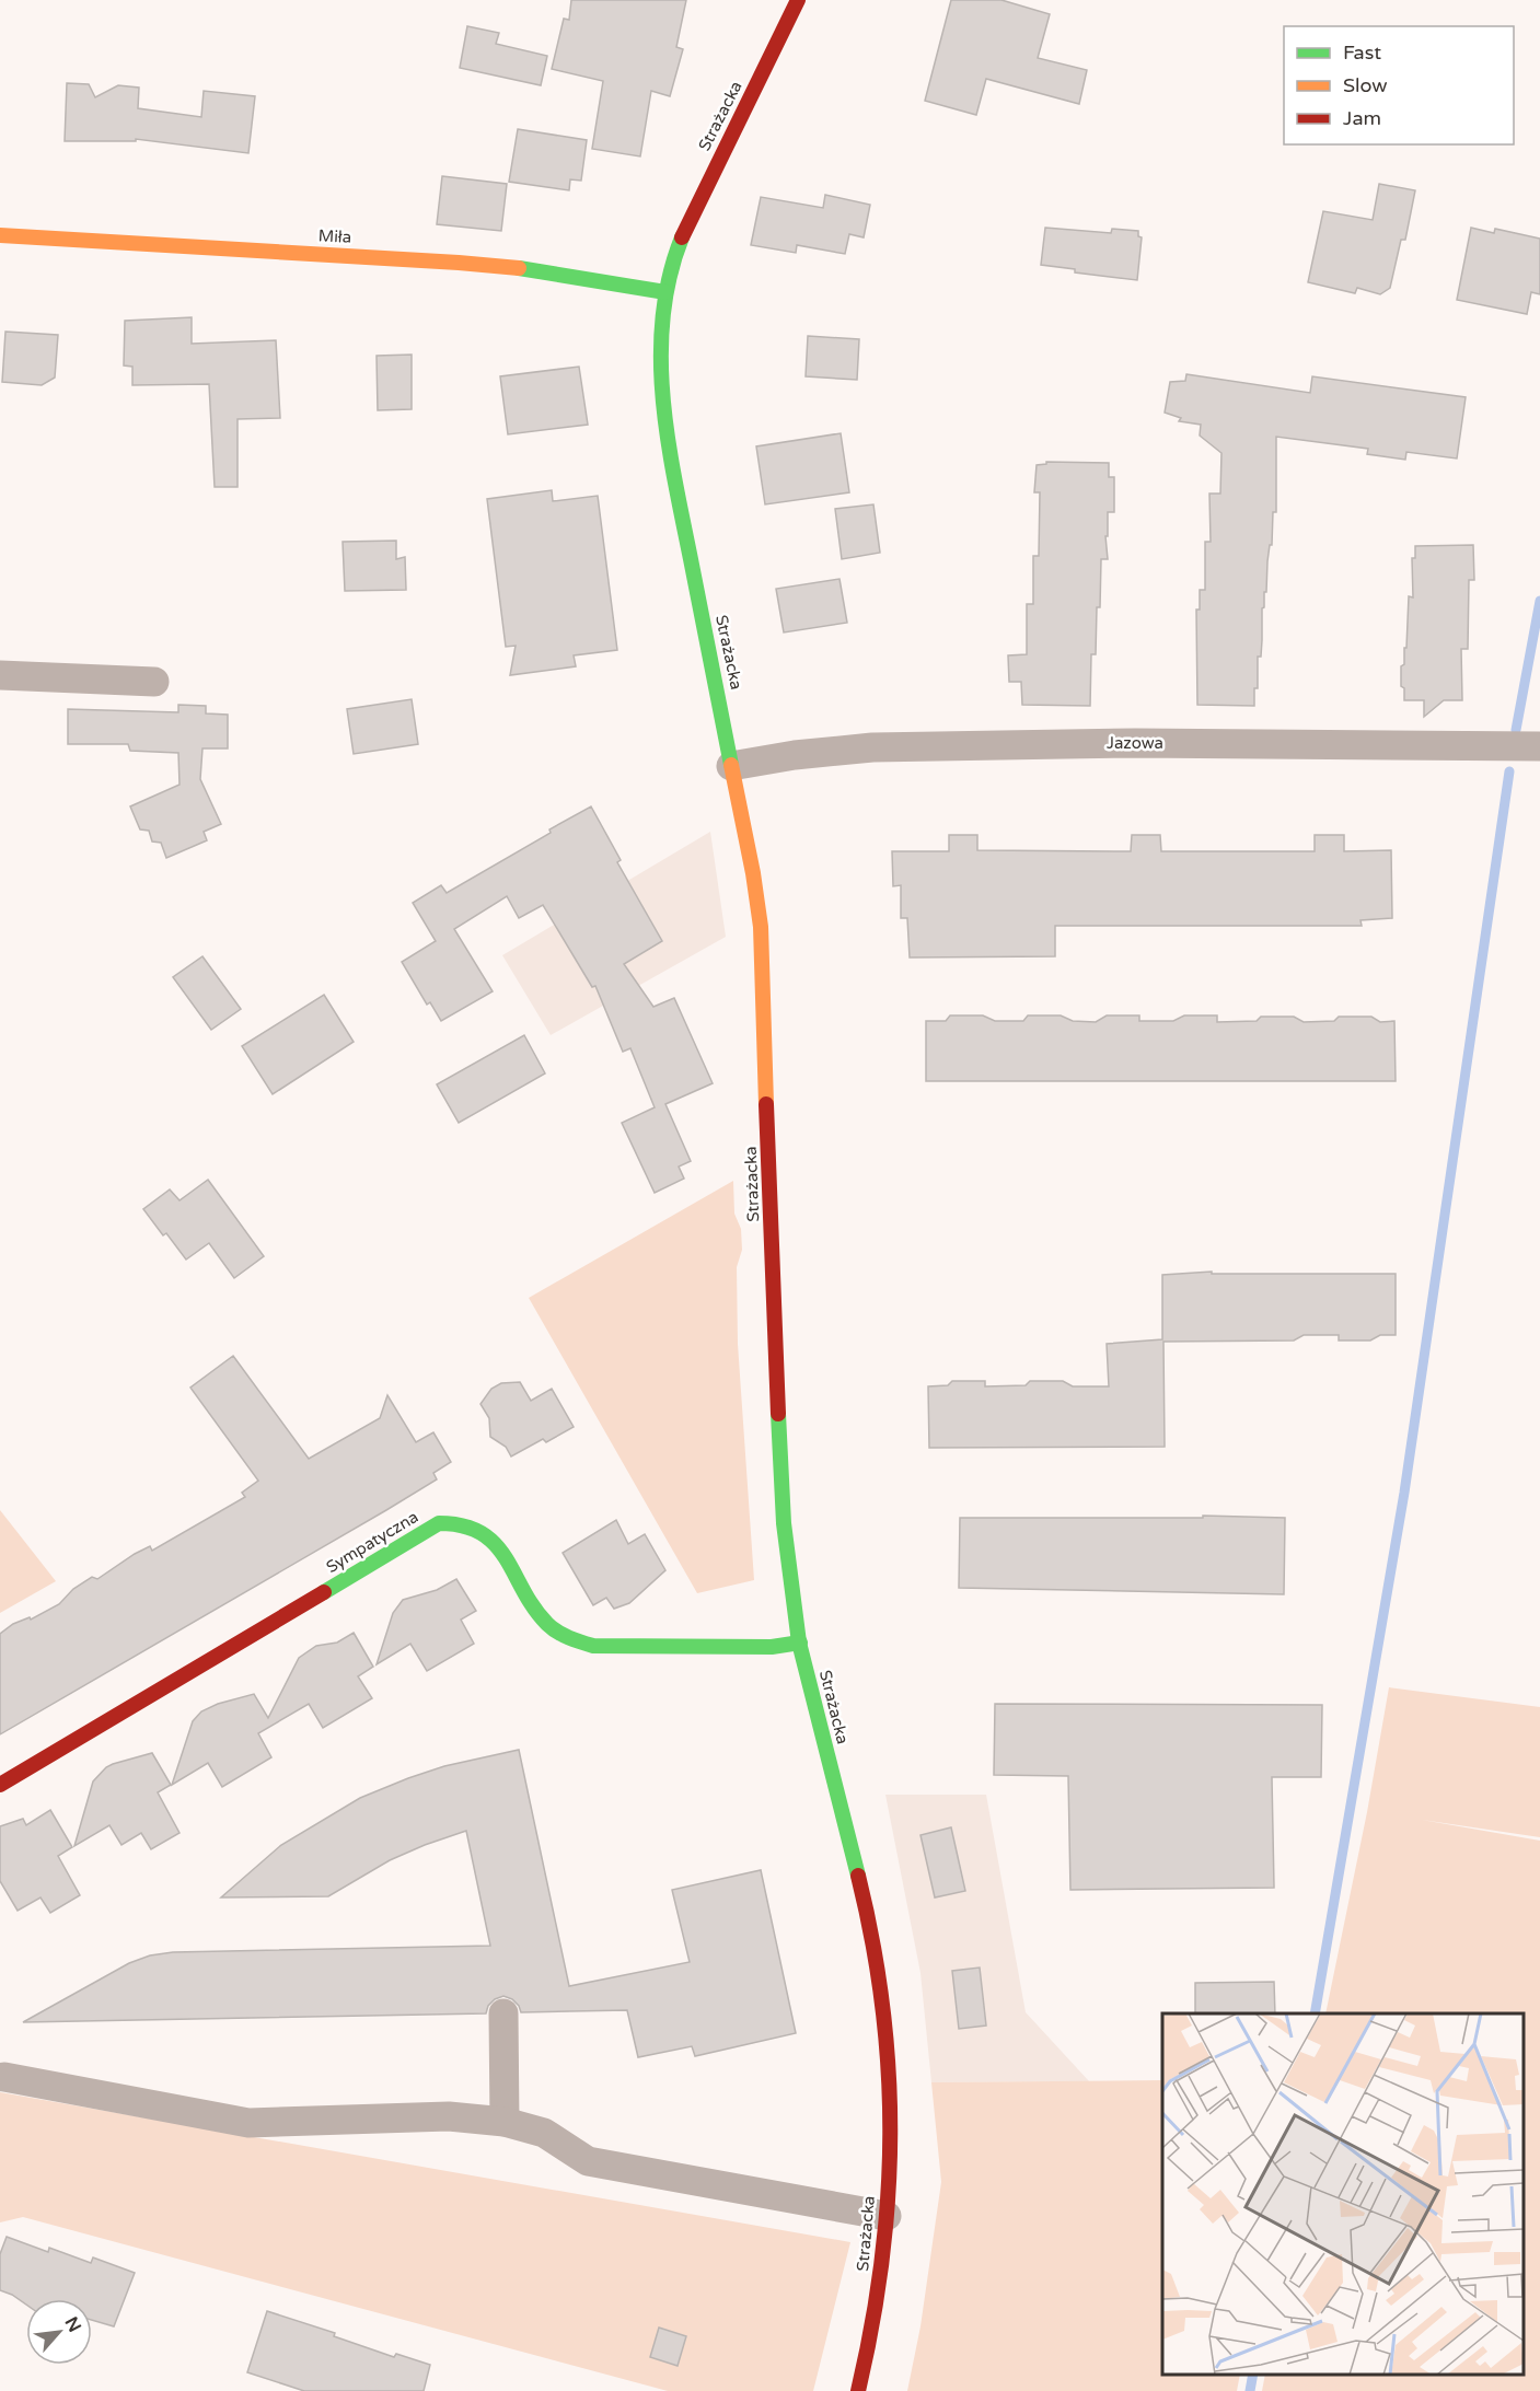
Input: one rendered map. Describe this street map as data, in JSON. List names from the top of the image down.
{
  "streets": {
    "street": [
      "Strażacka",
      "Miła",
      "Jazowa",
      "Sympatyczna"
    ]
  },
  "crossings": [
    ["Strażacka", "Miła"],
    ["Strażacka", "Jazowa"],
    ["Strażacka", "Sympatyczna"]
  ],
  "legend": ["Fast", "Slow", "Jam"],
  "north": "top right"
}
